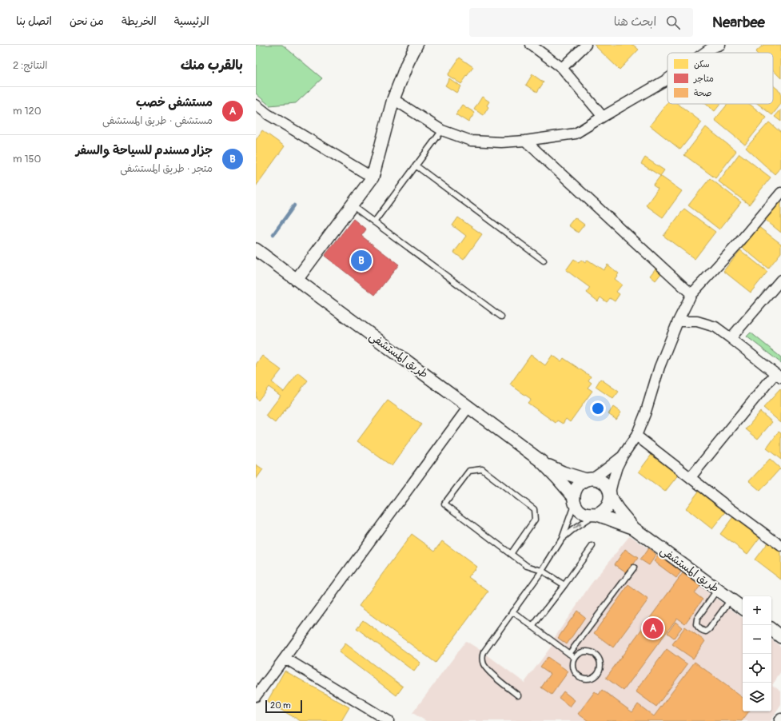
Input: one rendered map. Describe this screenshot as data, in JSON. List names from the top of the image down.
{
  "streets": {
    "street": ["طريق المستشفى"]
  },
  "legend": ["سكن", "متاجر", "صحة"],
  "scale_bar": "20 m",
  "page": {
    "header": "Nearbee",
    "search": "ابحث هنا",
    "nav": [
      "الرئيسية",
      "الخريطة",
      "من نحن",
      "اتصل بنا"
    ],
    "heading": ["بالقرب منك", "النتائج: 2"],
    "list": [
      {
        "mark": "A",
        "name": "مستشفى خصب",
        "note": "مستشفى · طريق المستشفى",
        "value": "120 m"
      },
      {
        "mark": "B",
        "name": "جزار مسندم للسياحة والسفر",
        "note": "متجر · طريق المستشفى",
        "value": "150 m"
      }
    ],
    "pins": ["B", "A"],
    "map_buttons": ["+", "−"],
    "scale": "20 m"
  }
}
